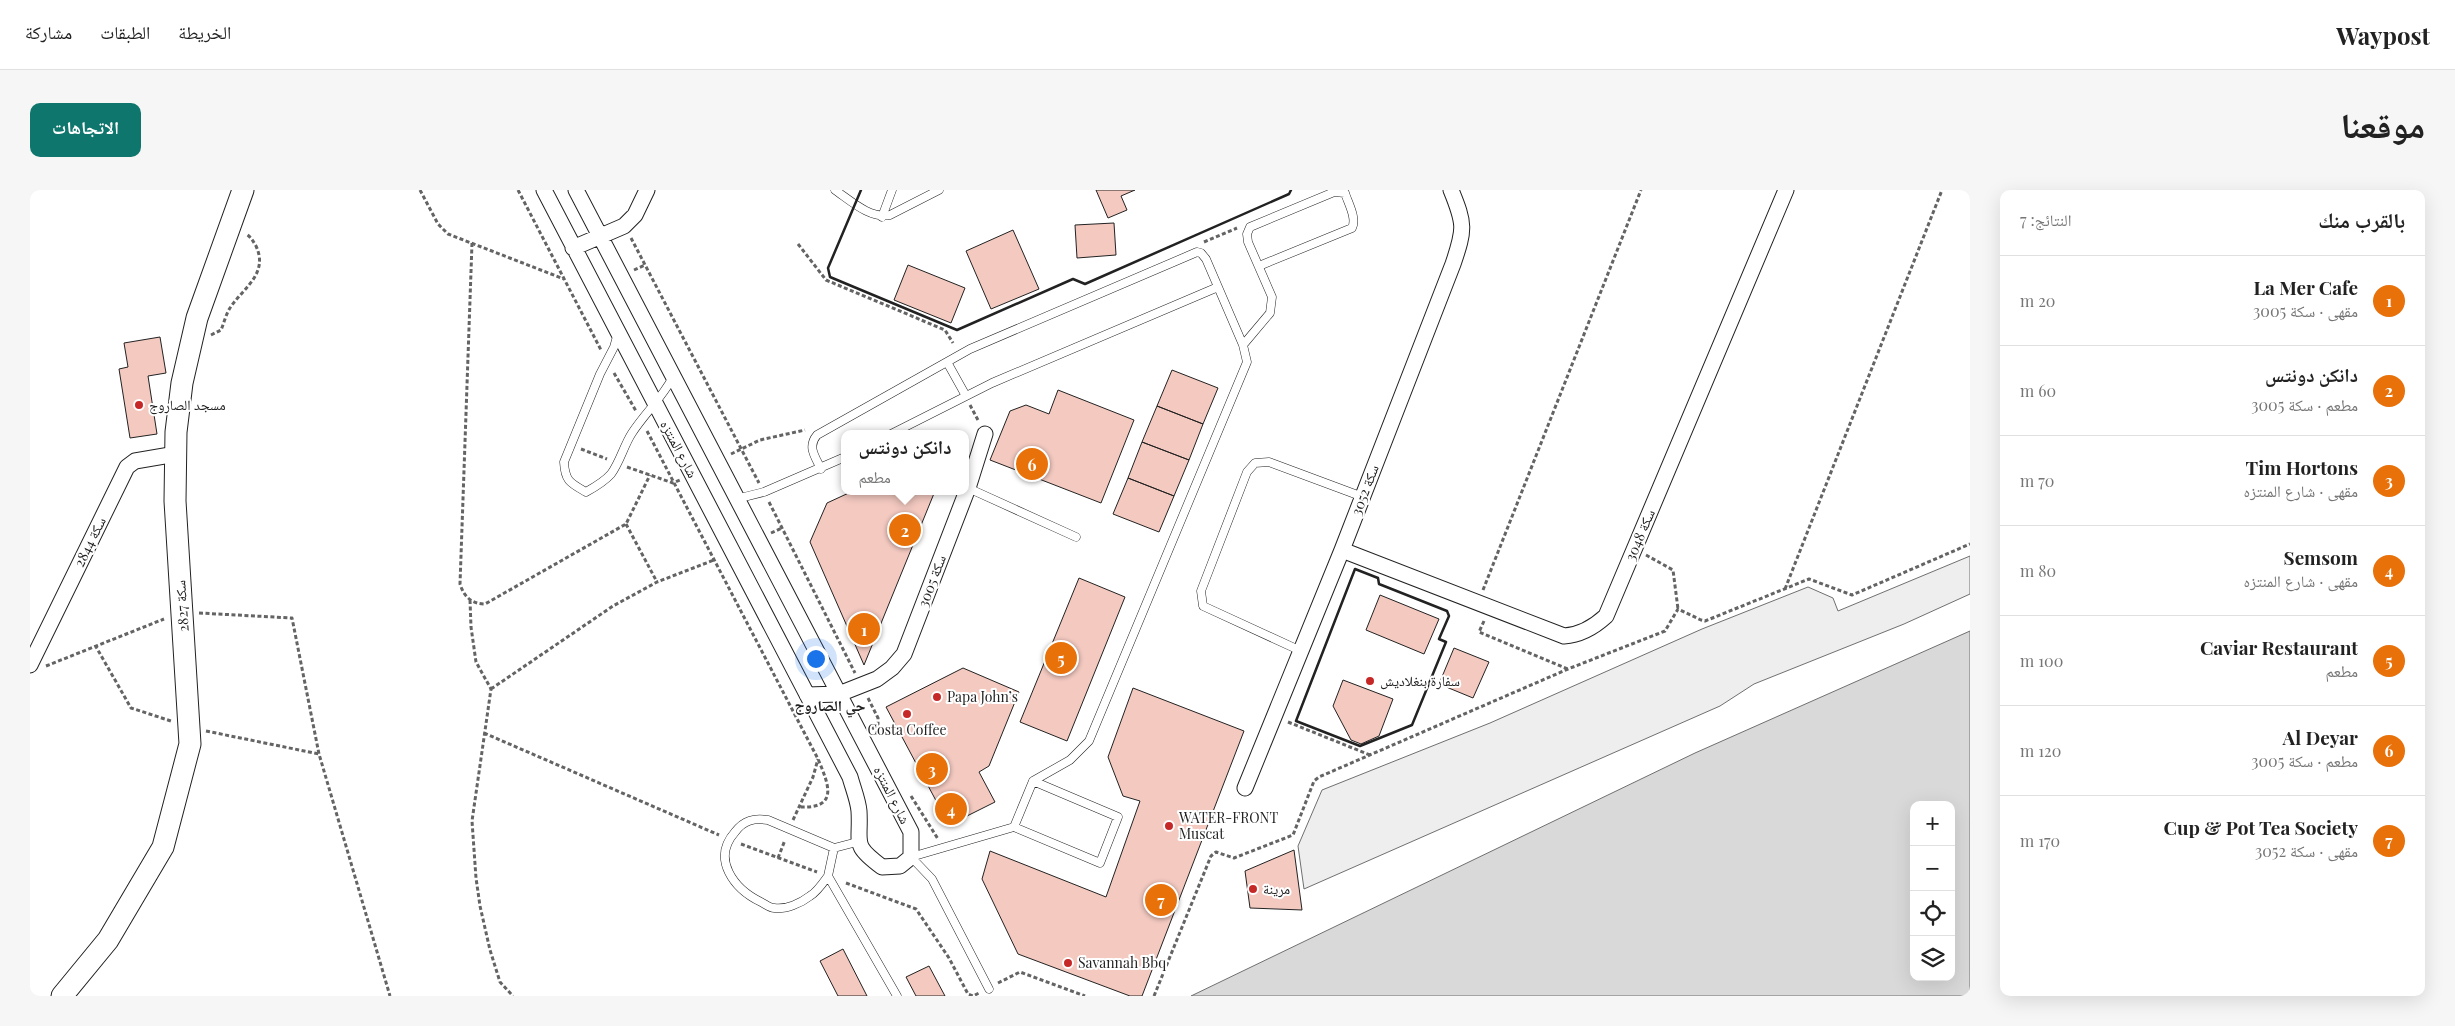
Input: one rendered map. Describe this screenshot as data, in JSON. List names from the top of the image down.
{
  "streets": {
    "street": [
      "شارع المنتزه",
      "سكة 3052",
      "سكة 3048",
      "سكة 2844",
      "سكة 3005",
      "سكة 2827"
    ]
  },
  "crossings": [
    ["شارع المنتزه", "سكة 3005"],
    ["سكة 3052", "سكة 3048"],
    ["سكة 2844", "سكة 2827"]
  ],
  "districts": ["حي الصاروج"],
  "places": [
    "مسجد الصاروج",
    "سفارة بنغلاديش",
    "Papa John’s",
    "Costa Coffee",
    "WATER-FRONT Muscat",
    "مرينة",
    "Savannah Bbq"
  ],
  "page": {
    "header": "Waypost",
    "nav": ["الخريطة", "الطبقات", "مشاركة"],
    "title": "موقعنا",
    "buttons": "الاتجاهات",
    "heading": ["بالقرب منك", "النتائج: 7"],
    "list": [
      {
        "mark": "1",
        "name": "La Mer Cafe",
        "note": "مقهى · سكة 3005",
        "value": "20 m"
      },
      {
        "mark": "2",
        "name": "دانكن دونتس",
        "note": "مطعم · سكة 3005",
        "value": "60 m"
      },
      {
        "mark": "3",
        "name": "Tim Hortons",
        "note": "مقهى · شارع المنتزه",
        "value": "70 m"
      },
      {
        "mark": "4",
        "name": "Semsom",
        "note": "مقهى · شارع المنتزه",
        "value": "80 m"
      },
      {
        "mark": "5",
        "name": "Caviar Restaurant",
        "note": "مطعم",
        "value": "100 m"
      },
      {
        "mark": "6",
        "name": "Al Deyar",
        "note": "مطعم · سكة 3005",
        "value": "120 m"
      },
      {
        "mark": "7",
        "name": "Cup & Pot Tea Society",
        "note": "مقهى · سكة 3052",
        "value": "170 m"
      }
    ],
    "popup": ["دانكن دونتس", "مطعم"],
    "pins": [
      "6",
      "2",
      "1",
      "5",
      "3",
      "4",
      "7"
    ],
    "map_buttons": ["+", "−"]
  }
}
